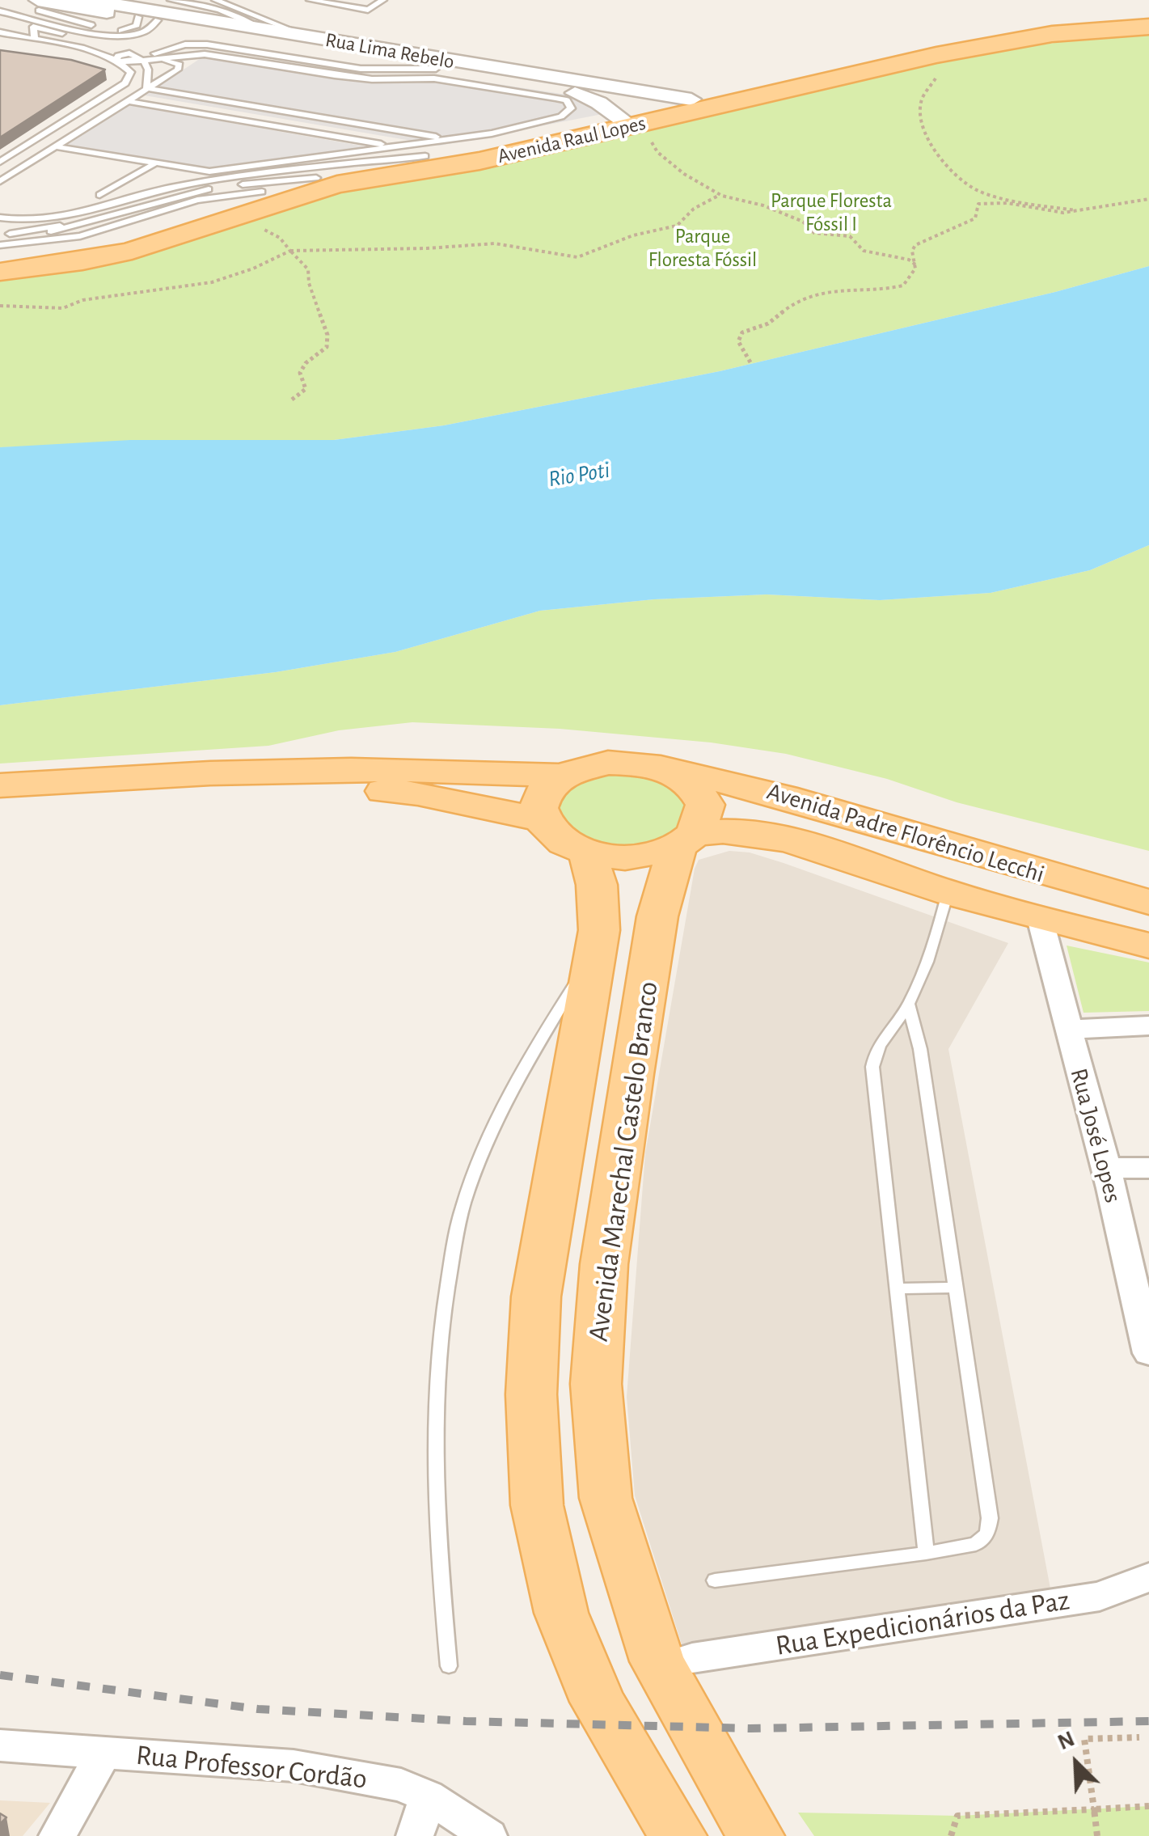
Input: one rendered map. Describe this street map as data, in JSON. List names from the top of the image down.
{
  "streets": {
    "main road": ["Avenida Raul Lopes", "Avenida Padre Florêncio Lecchi", "Avenida Marechal Castelo Branco"],
    "street": [
      "Rua Lima Rebelo",
      "Rua José Lopes",
      "Rua Expedicionários da Paz",
      "Rua Professor Cordão"
    ]
  },
  "crossings": [
    ["Rua Lima Rebelo", "Avenida Raul Lopes"],
    ["Avenida Padre Florêncio Lecchi", "Rua José Lopes"],
    ["Avenida Padre Florêncio Lecchi", "Avenida Marechal Castelo Branco"]
  ],
  "water": ["Rio Poti"],
  "parks": ["Parque Floresta Fóssil I", "Parque Floresta Fóssil"],
  "north": "top left"
}
